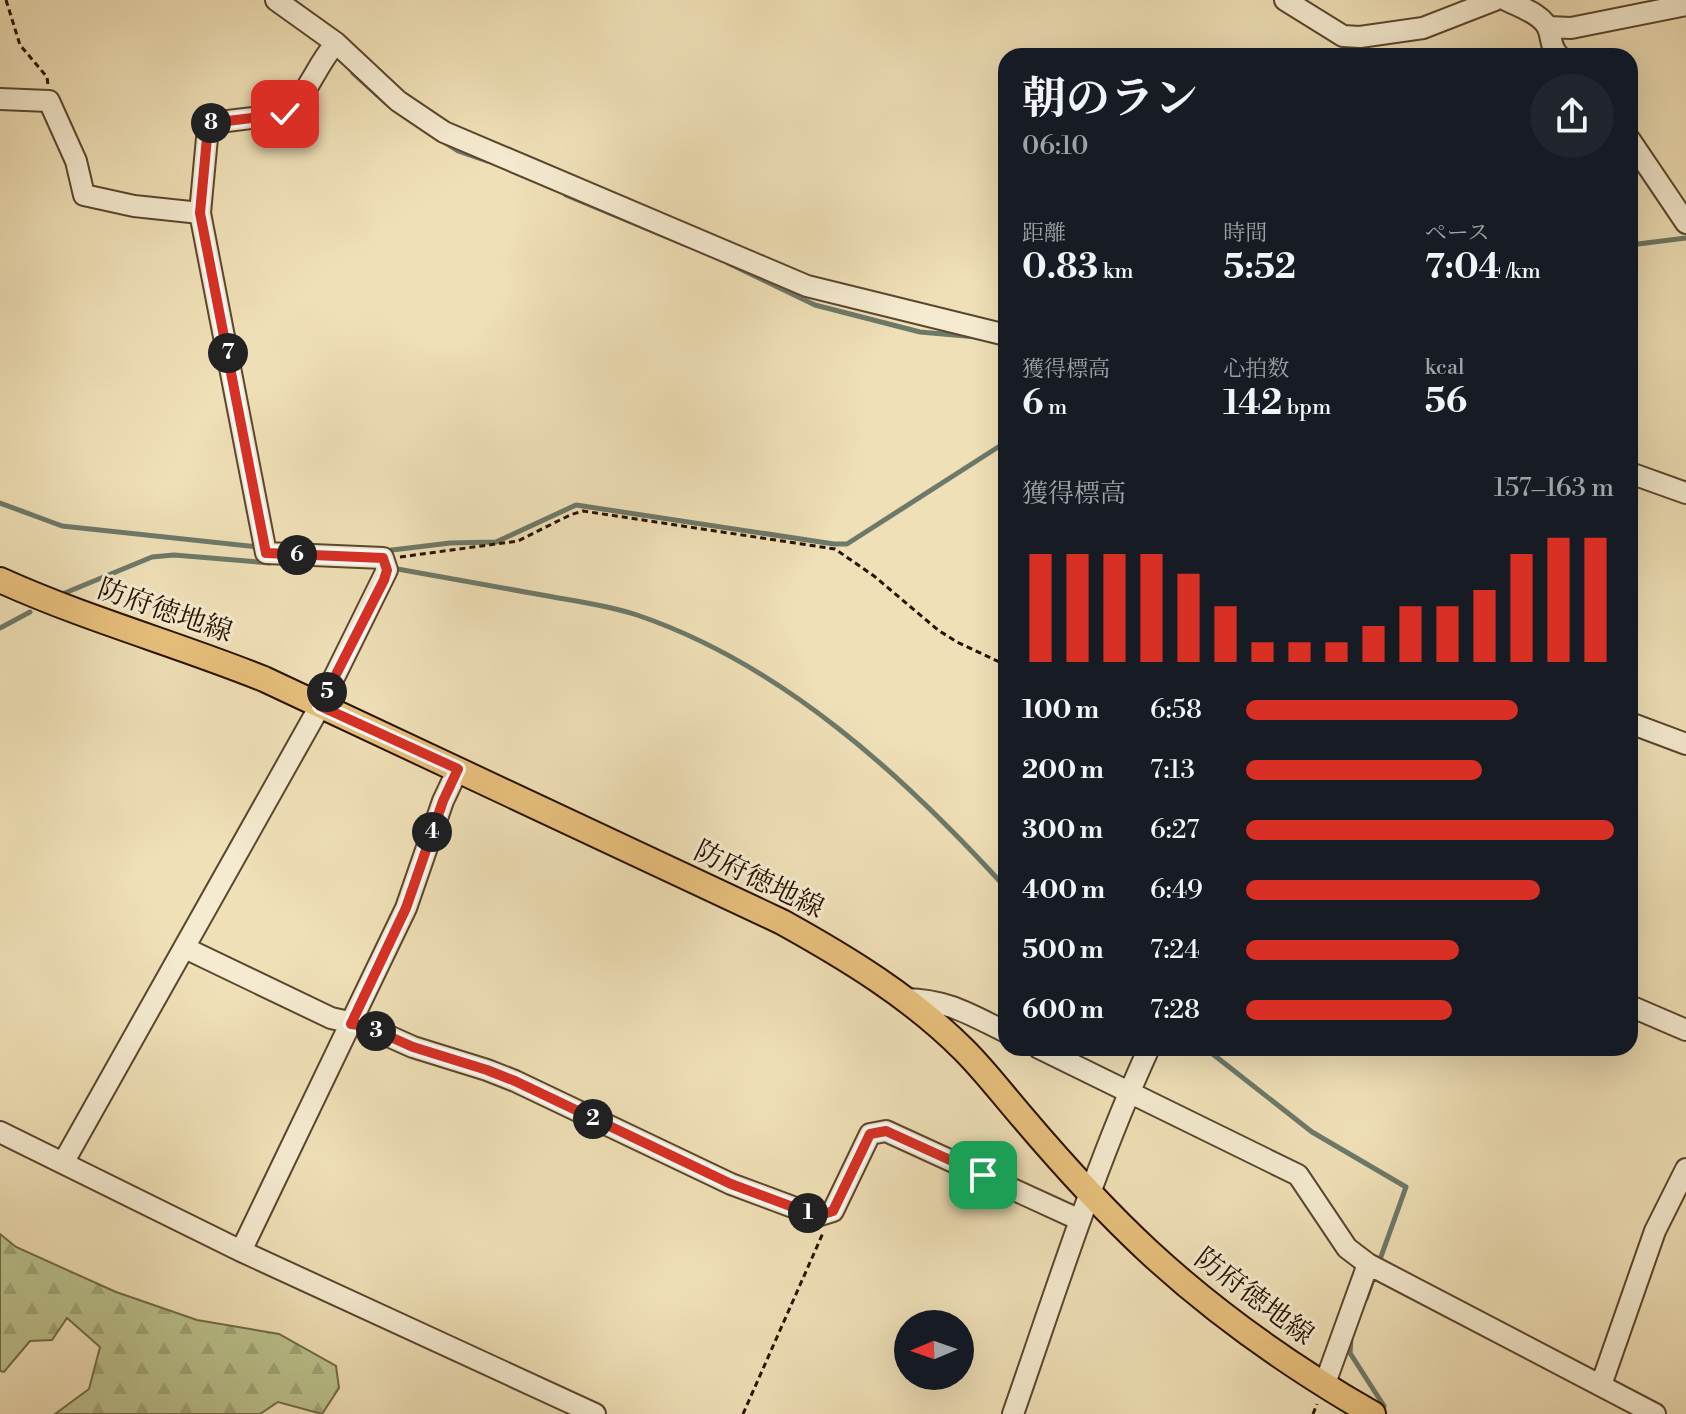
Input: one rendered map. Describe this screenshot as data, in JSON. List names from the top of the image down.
{
  "streets": {
    "main road": ["防府徳地線"]
  },
  "north": "left",
  "page": {
    "heading": ["朝のラン", "06:10"],
    "pins": [
      "8",
      "7",
      "6",
      "5",
      "4",
      "3",
      "2",
      "1"
    ],
    "stats": [
      ["距離", "0.83 km"],
      ["時間", "5:52"],
      ["ペース", "7:04 /km"],
      ["獲得標高", "6 m"],
      ["心拍数", "142 bpm"],
      ["kcal", "56"]
    ],
    "chart": ["獲得標高", "157–163 m"],
    "list": [
      {
        "name": "100 m",
        "note": "6:58"
      },
      {
        "name": "200 m",
        "note": "7:13"
      },
      {
        "name": "300 m",
        "note": "6:27"
      },
      {
        "name": "400 m",
        "note": "6:49"
      },
      {
        "name": "500 m",
        "note": "7:24"
      },
      {
        "name": "600 m",
        "note": "7:28"
      }
    ]
  }
}
